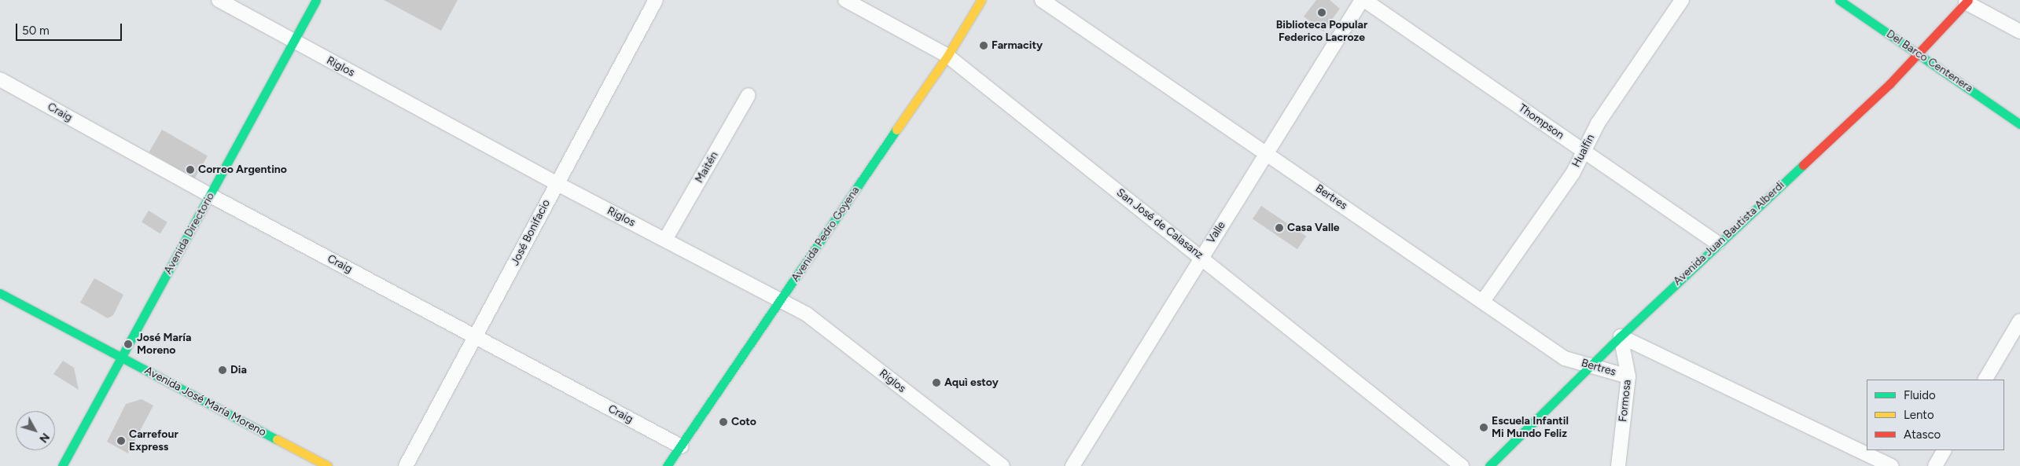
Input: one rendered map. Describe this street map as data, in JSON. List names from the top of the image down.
{
  "streets": {
    "main road": [
      "Del Barco Centenera",
      "Avenida Directorio",
      "Avenida Juan Bautista Alberdi",
      "Avenida Pedro Goyena",
      "Avenida José María Moreno"
    ],
    "street": [
      "Riglos",
      "Craig",
      "Thompson",
      "Hualfin",
      "Maitén",
      "Bertres",
      "San José de Calasanz",
      "José Bonifacio",
      "Valle",
      "Formosa"
    ]
  },
  "crossings": [
    ["Del Barco Centenera", "Avenida Juan Bautista Alberdi"],
    ["Riglos", "Maitén"],
    ["Riglos", "José Bonifacio"],
    ["Riglos", "Avenida Directorio"],
    ["Riglos", "Avenida Pedro Goyena"],
    ["Craig", "José Bonifacio"],
    ["Craig", "Avenida Directorio"],
    ["Craig", "Avenida Pedro Goyena"],
    ["Thompson", "Hualfin"],
    ["Thompson", "Valle"],
    ["Thompson", "Avenida Juan Bautista Alberdi"],
    ["Hualfin", "Bertres"],
    ["Bertres", "Valle"],
    ["Bertres", "Avenida Juan Bautista Alberdi"],
    ["Bertres", "Formosa"],
    ["San José de Calasanz", "Valle"],
    ["San José de Calasanz", "Avenida Pedro Goyena"],
    ["Avenida Directorio", "Avenida José María Moreno"],
    ["Avenida Juan Bautista Alberdi", "Formosa"]
  ],
  "places": [
    "Biblioteca Popular Federico Lacroze",
    "Farmacity",
    "Correo Argentino",
    "Casa Valle",
    "José María Moreno",
    "Dia",
    "Aquì estoy",
    "Coto",
    "Escuela Infantil Mi Mundo Feliz",
    "Carrefour Express"
  ],
  "legend": ["Fluido", "Lento", "Atasco"],
  "scale_bar": "50 m",
  "north": "bottom right"
}
